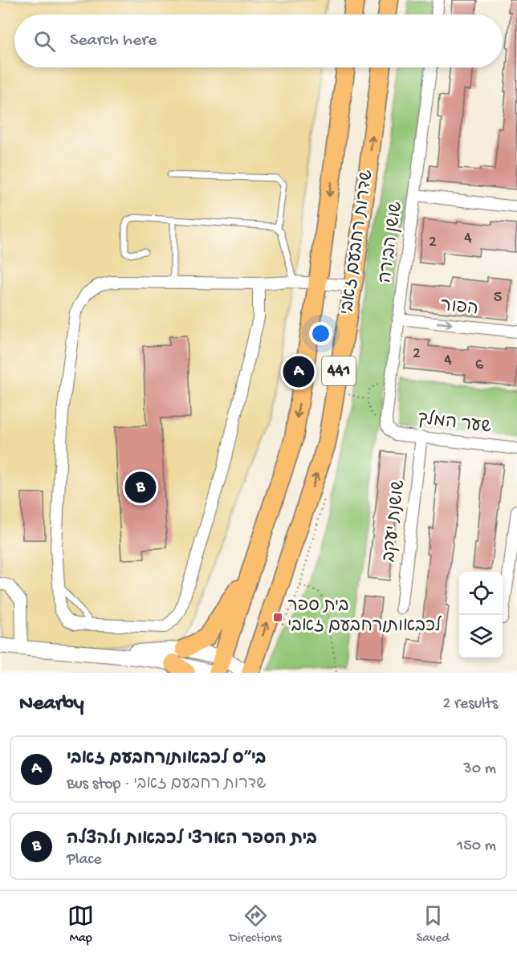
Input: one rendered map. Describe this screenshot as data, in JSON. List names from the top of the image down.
{
  "streets": {
    "main road": ["שדרות רחבעם זאבי", "441"],
    "street": [
      "שושן הבירה",
      "הפור",
      "שער המלך",
      "שושנת יעקב"
    ]
  },
  "crossings": [
    ["שושן הבירה", "הפור"],
    ["שושן הבירה", "שער המלך"],
    ["שער המלך", "שושנת יעקב"]
  ],
  "one_way": ["הפור"],
  "places": {
    "transit": ["בית ספר לכבאות/רחבעם זאבי"]
  },
  "house_numbers": [
    "4",
    "2",
    "5",
    "2",
    "4",
    "6"
  ],
  "page": {
    "search": "Search here",
    "pins": ["A", "B"],
    "heading": ["Nearby", "2 results"],
    "list": [
      {
        "mark": "A",
        "name": "בי״ס לכבאות/רחבעם זאבי",
        "note": "Bus stop · שדרות רחבעם זאבי",
        "value": "30 m"
      },
      {
        "mark": "B",
        "name": "בית הספר הארצי לכבאות ולהצלה",
        "note": "Place",
        "value": "150 m"
      }
    ],
    "nav": ["Map", "Directions", "Saved"]
  }
}
